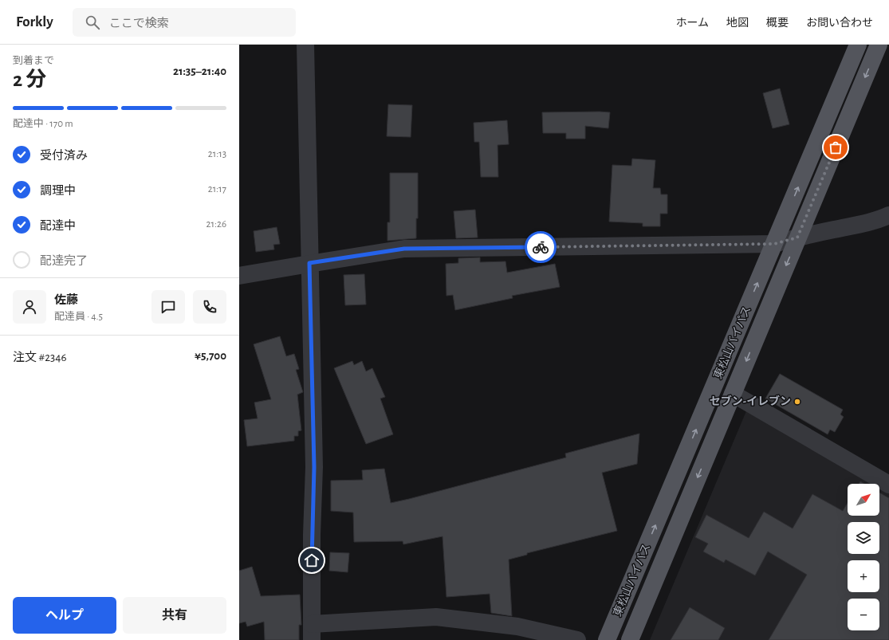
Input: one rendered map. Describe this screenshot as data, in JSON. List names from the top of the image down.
{
  "streets": {
    "main road": ["東松山バイパス"]
  },
  "places": ["セブン-イレブン"],
  "north": "top right",
  "page": {
    "header": "Forkly",
    "search": "ここで検索",
    "nav": [
      "ホーム",
      "地図",
      "概要",
      "お問い合わせ"
    ],
    "heading": ["2 分", "到着まで", "21:35–21:40"],
    "panel": [
      "佐藤",
      "配達員 · 4.5",
      "注文 #2346",
      "¥5,700"
    ],
    "bar": "配達中 · 170 m",
    "list": [
      ["受付済み", "21:13"],
      ["調理中", "21:17"],
      ["配達中", "21:26"],
      "配達完了"
    ],
    "map_buttons": ["+", "−"],
    "buttons": ["ヘルプ", "共有"]
  }
}
